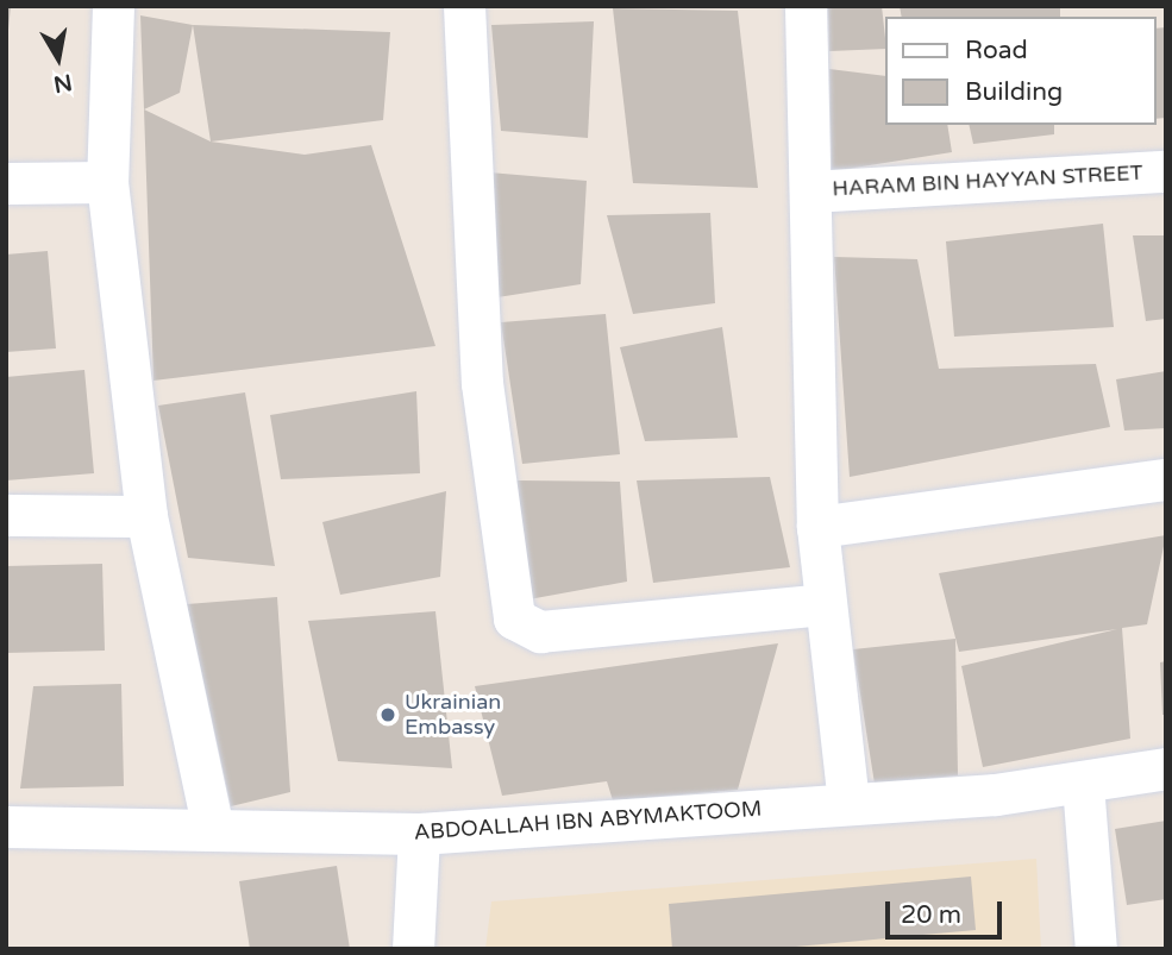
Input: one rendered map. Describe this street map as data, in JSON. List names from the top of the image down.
{
  "streets": {
    "street": ["HARAM BIN HAYYAN STREET", "ABDOALLAH IBN ABYMAKTOOM"]
  },
  "places": ["Ukrainian Embassy"],
  "legend": ["Road", "Building"],
  "scale_bar": "20 m",
  "north": "bottom"
}
